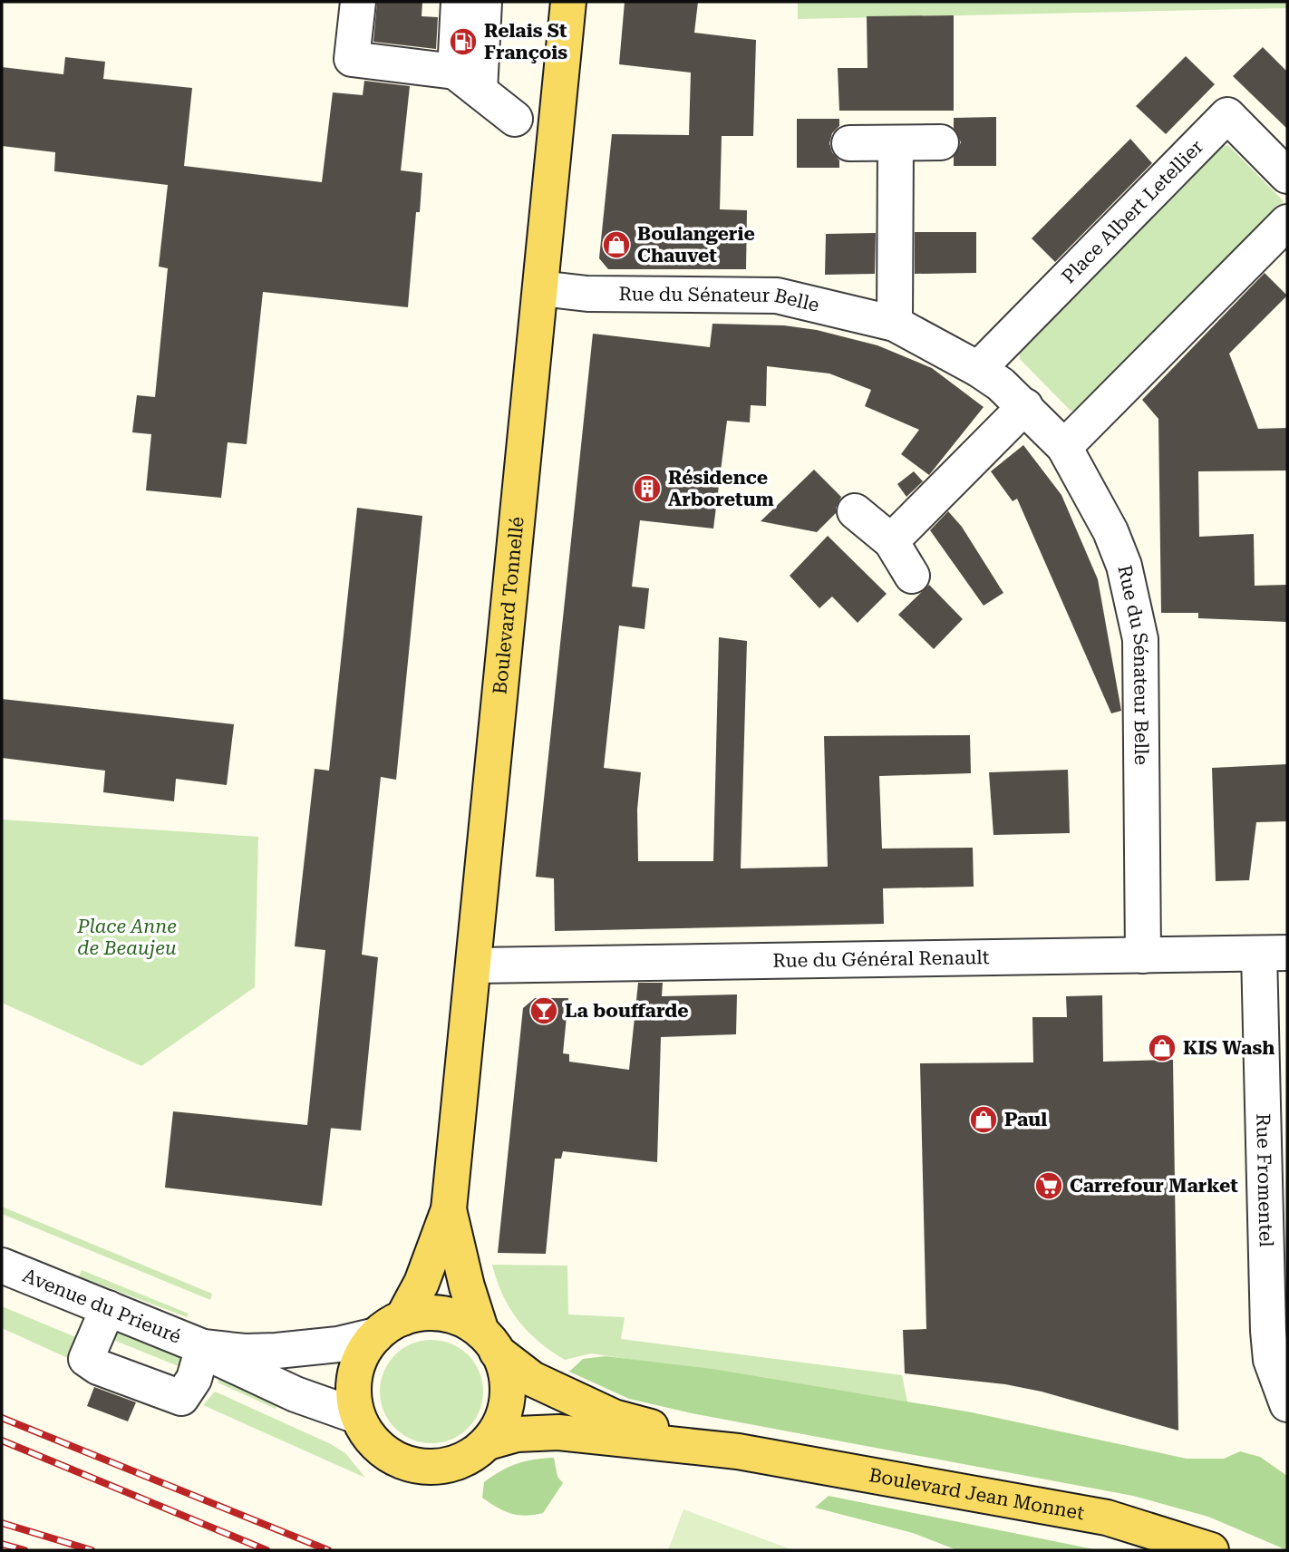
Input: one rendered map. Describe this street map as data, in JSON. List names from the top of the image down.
{
  "streets": {
    "main road": ["Boulevard Tonnellé", "Boulevard Jean Monnet"],
    "street": [
      "Place Albert Letellier",
      "Rue du Sénateur Belle",
      "Rue du Général Renault",
      "Rue Fromentel",
      "Avenue du Prieuré"
    ]
  },
  "crossings": [
    ["Place Albert Letellier", "Rue du Sénateur Belle"],
    ["Rue du Sénateur Belle", "Boulevard Tonnellé"],
    ["Rue du Sénateur Belle", "Rue du Général Renault"],
    ["Boulevard Tonnellé", "Rue du Général Renault"],
    ["Boulevard Tonnellé", "Avenue du Prieuré"],
    ["Boulevard Tonnellé", "Boulevard Jean Monnet"],
    ["Rue du Général Renault", "Rue Fromentel"],
    ["Avenue du Prieuré", "Boulevard Jean Monnet"]
  ],
  "parks": ["Place Anne de Beaujeu"],
  "places": {
    "fuel station": ["Relais St François"],
    "shop": ["Boulangerie Chauvet", "KIS Wash", "Paul"],
    "building": ["Résidence Arboretum"],
    "bar": ["La bouffarde"],
    "supermarket": ["Carrefour Market"]
  }
}
